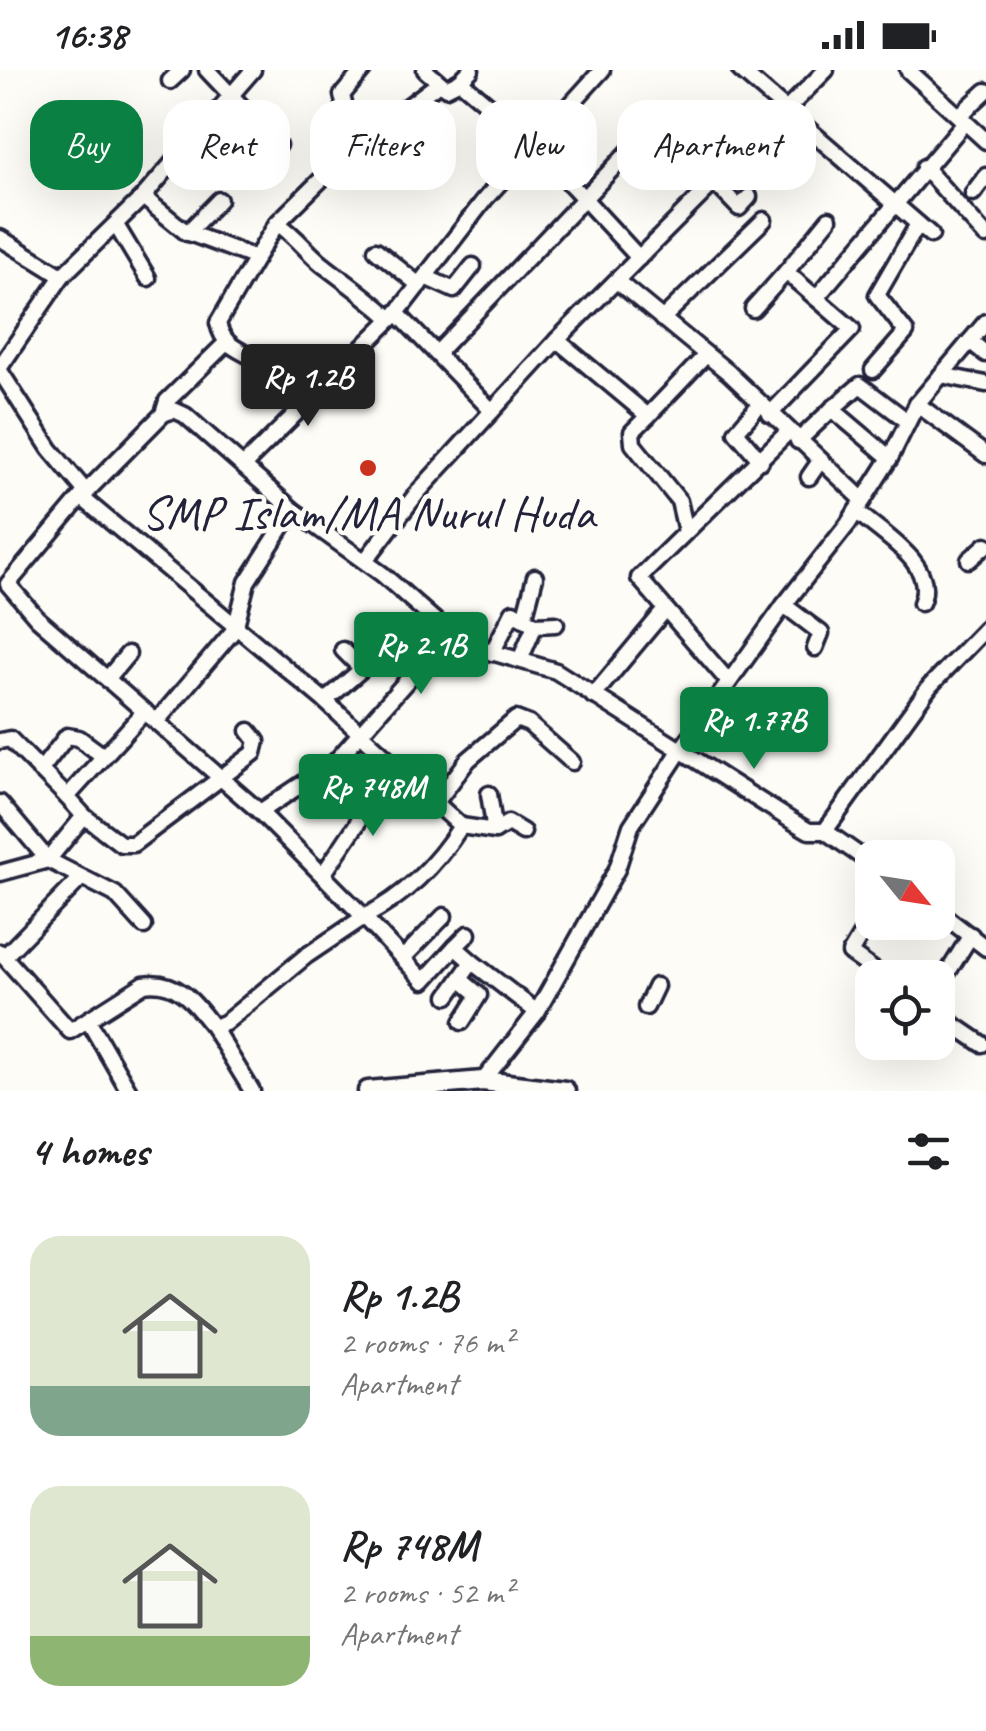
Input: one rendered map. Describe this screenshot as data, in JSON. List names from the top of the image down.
{
  "places": ["SMP Islam/MA Nurul Huda"],
  "north": "bottom right",
  "page": {
    "status": "16:38",
    "chip": [
      "Buy",
      "Rent",
      "Filters",
      "New",
      "Apartment"
    ],
    "price": [
      "Rp 1.2B",
      "Rp 2.1B",
      "Rp 1.77B",
      "Rp 748M"
    ],
    "heading": "4 homes",
    "list": [
      {
        "name": "Rp 1.2B",
        "note": "2 rooms · 76 m² · Apartment"
      },
      {
        "name": "Rp 748M",
        "note": "2 rooms · 52 m² · Apartment"
      }
    ]
  }
}
